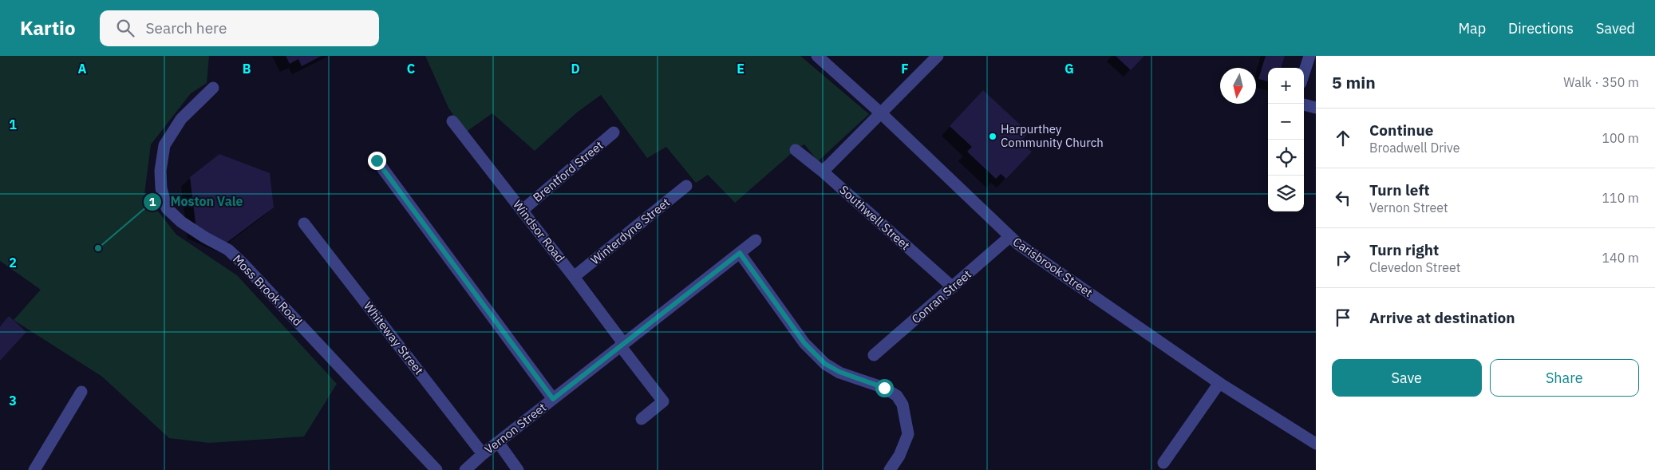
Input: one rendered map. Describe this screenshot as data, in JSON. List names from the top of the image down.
{
  "streets": {
    "street": [
      "Brentford Street",
      "Southwell Street",
      "Windsor Road",
      "Winterdyne Street",
      "Carisbrook Street",
      "Moss Brook Road",
      "Conran Street",
      "Whiteway Street",
      "Vernon Street"
    ]
  },
  "crossings": [
    ["Brentford Street", "Windsor Road"],
    ["Southwell Street", "Conran Street"],
    ["Windsor Road", "Winterdyne Street"],
    ["Windsor Road", "Vernon Street"],
    ["Carisbrook Street", "Conran Street"],
    ["Whiteway Street", "Vernon Street"]
  ],
  "places": ["Harpurthey Community Church", "Moston Vale"],
  "north": "bottom",
  "page": {
    "header": "Kartio",
    "search": "Search here",
    "nav": ["Map", "Directions", "Saved"],
    "heading": ["5 min", "Walk · 350 m"],
    "map_buttons": ["+", "−"],
    "list": [
      ["Continue", "Broadwell Drive", "100 m"],
      ["Turn left", "Vernon Street", "110 m"],
      ["Turn right", "Clevedon Street", "140 m"],
      "Arrive at destination"
    ],
    "buttons": ["Save", "Share"]
  },
  "grid": {
    "columns": [
      "A",
      "B",
      "C",
      "D",
      "E",
      "F",
      "G"
    ],
    "rows": ["1", "2", "3"]
  }
}
